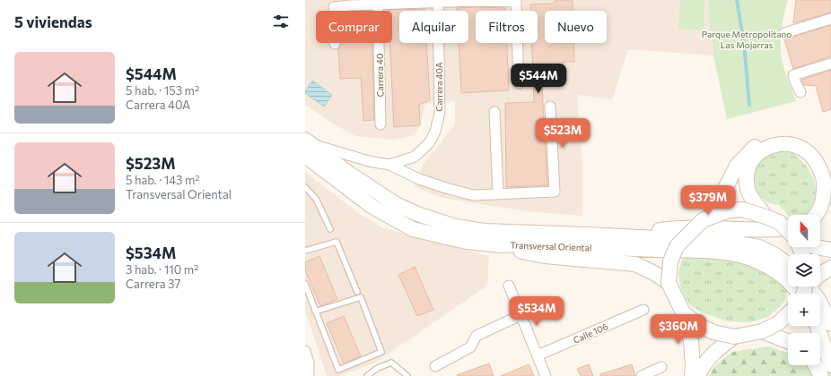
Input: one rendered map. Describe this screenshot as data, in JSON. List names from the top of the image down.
{
  "streets": {
    "main road": ["Transversal Oriental"],
    "street": ["Carrera 40", "Carrera 40A", "Calle 106"]
  },
  "crossings": [
    ["Carrera 40A", "Transversal Oriental"]
  ],
  "parks": ["Parque Metropolitano Las Mojarras"],
  "north": "top",
  "page": {
    "heading": "5 viviendas",
    "chip": [
      "Comprar",
      "Alquilar",
      "Filtros",
      "Nuevo"
    ],
    "list": [
      {
        "name": "$544M",
        "note": "5 hab. · 153 m² · Carrera 40A"
      },
      {
        "name": "$523M",
        "note": "5 hab. · 143 m² · Transversal Oriental"
      },
      {
        "name": "$534M",
        "note": "3 hab. · 110 m² · Carrera 37"
      }
    ],
    "price": [
      "$544M",
      "$523M",
      "$379M",
      "$534M",
      "$360M"
    ],
    "map_buttons": ["+", "−"]
  }
}
